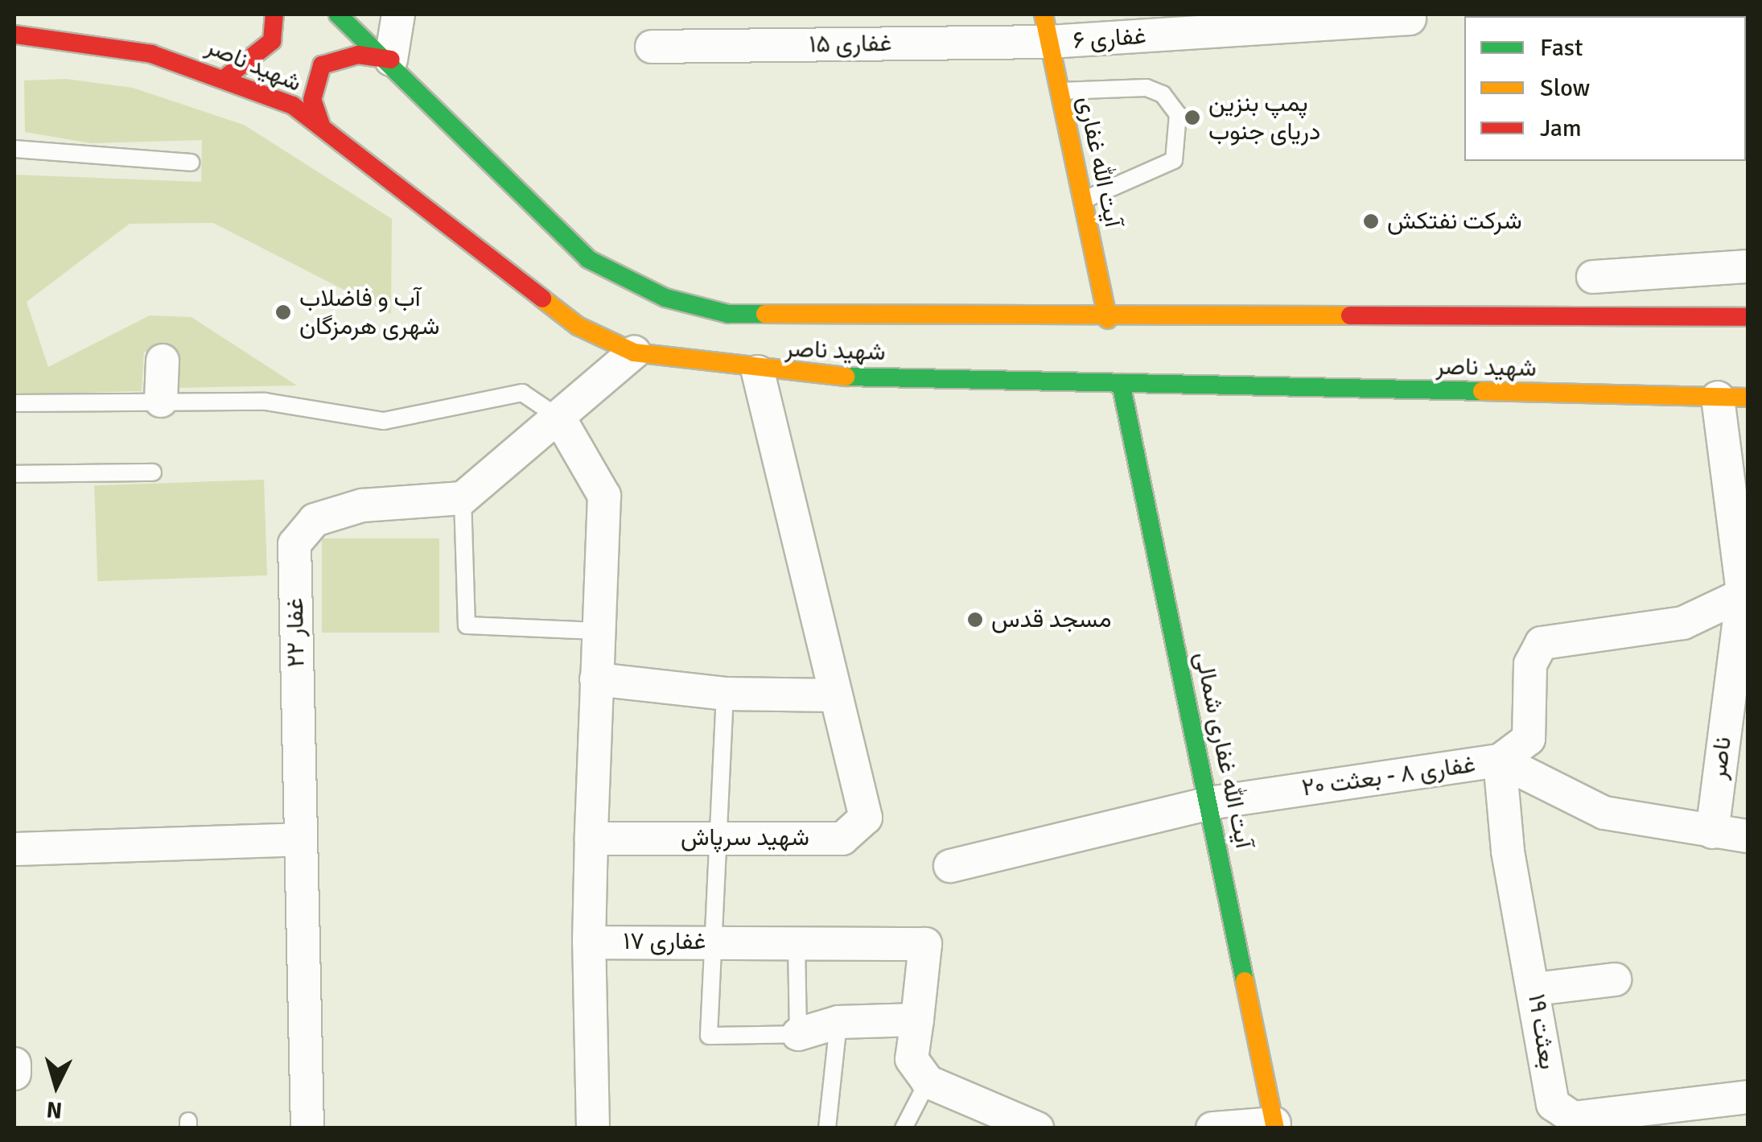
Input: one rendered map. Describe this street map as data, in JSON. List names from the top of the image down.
{
  "streets": {
    "main road": ["شهید ناصر", "آیت الله غفاری", "آیت الله غفاری شمالی"],
    "street": [
      "غفاری ۶",
      "غفاری ۱۵",
      "غفار ۲۲",
      "ناصر",
      "غفاری ۸ - بعثت ۲۰",
      "شهید سرپاش",
      "غفاری ۱۷",
      "بعثت ۱۹"
    ]
  },
  "crossings": [
    ["غفاری ۶", "غفاری ۱۵"],
    ["غفاری ۶", "آیت الله غفاری"],
    ["غفاری ۱۵", "آیت الله غفاری"],
    ["شهید ناصر", "آیت الله غفاری"],
    ["شهید ناصر", "آیت الله غفاری شمالی"],
    ["شهید ناصر", "ناصر"],
    ["شهید ناصر", "شهید سرپاش"],
    ["آیت الله غفاری شمالی", "غفاری ۸ - بعثت ۲۰"],
    ["ناصر", "غفاری ۸ - بعثت ۲۰"],
    ["غفاری ۸ - بعثت ۲۰", "بعثت ۱۹"]
  ],
  "places": [
    "پمپ بنزین دریای جنوب",
    "شرکت نفتکش",
    "آب و فاضلاب شهری هرمزگان",
    "مسجد قدس"
  ],
  "legend": ["Fast", "Slow", "Jam"],
  "north": "bottom"
}
